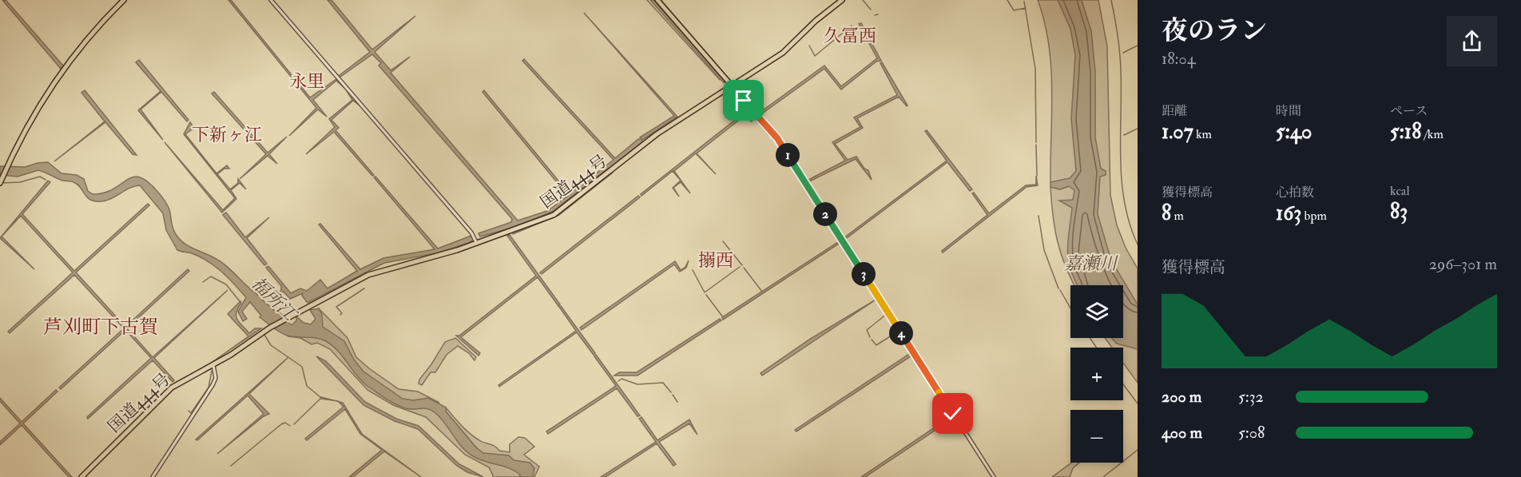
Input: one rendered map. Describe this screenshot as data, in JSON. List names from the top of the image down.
{
  "streets": {
    "highway": ["国道444号"]
  },
  "districts": [
    "久冨西",
    "永里",
    "下新ヶ江",
    "搦西",
    "芦刈町下古賀"
  ],
  "water": ["嘉瀬川", "福所江"],
  "page": {
    "heading": ["夜のラン", "18:04"],
    "stats": [
      ["距離", "1.07 km"],
      ["時間", "5:40"],
      ["ペース", "5:18 /km"],
      ["獲得標高", "8 m"],
      ["心拍数", "163 bpm"],
      ["kcal", "83"]
    ],
    "pins": [
      "1",
      "2",
      "3",
      "4"
    ],
    "chart": ["獲得標高", "296–301 m"],
    "map_buttons": ["+", "−"],
    "list": [
      {
        "name": "200 m",
        "note": "5:32"
      },
      {
        "name": "400 m",
        "note": "5:08"
      }
    ]
  }
}
